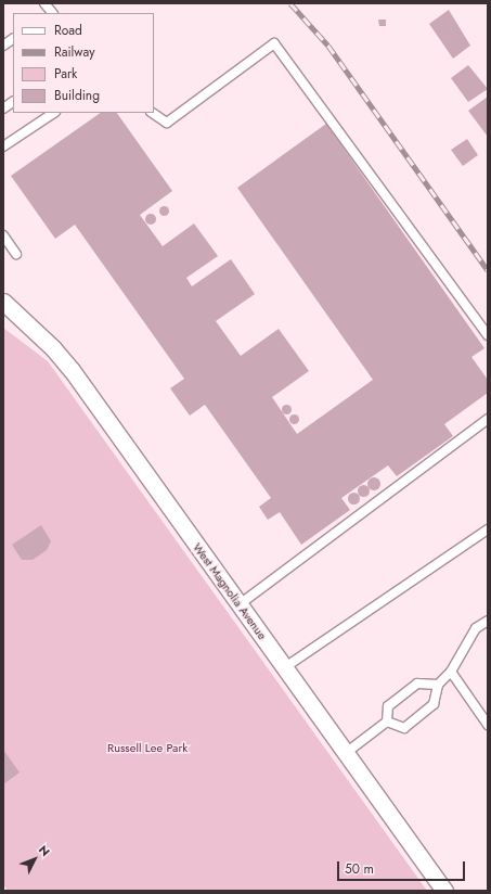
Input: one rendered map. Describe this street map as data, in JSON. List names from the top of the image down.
{
  "streets": {
    "street": ["West Magnolia Avenue"]
  },
  "parks": ["Russell Lee Park"],
  "legend": [
    "Road",
    "Railway",
    "Park",
    "Building"
  ],
  "scale_bar": "50 m",
  "north": "top right"
}
